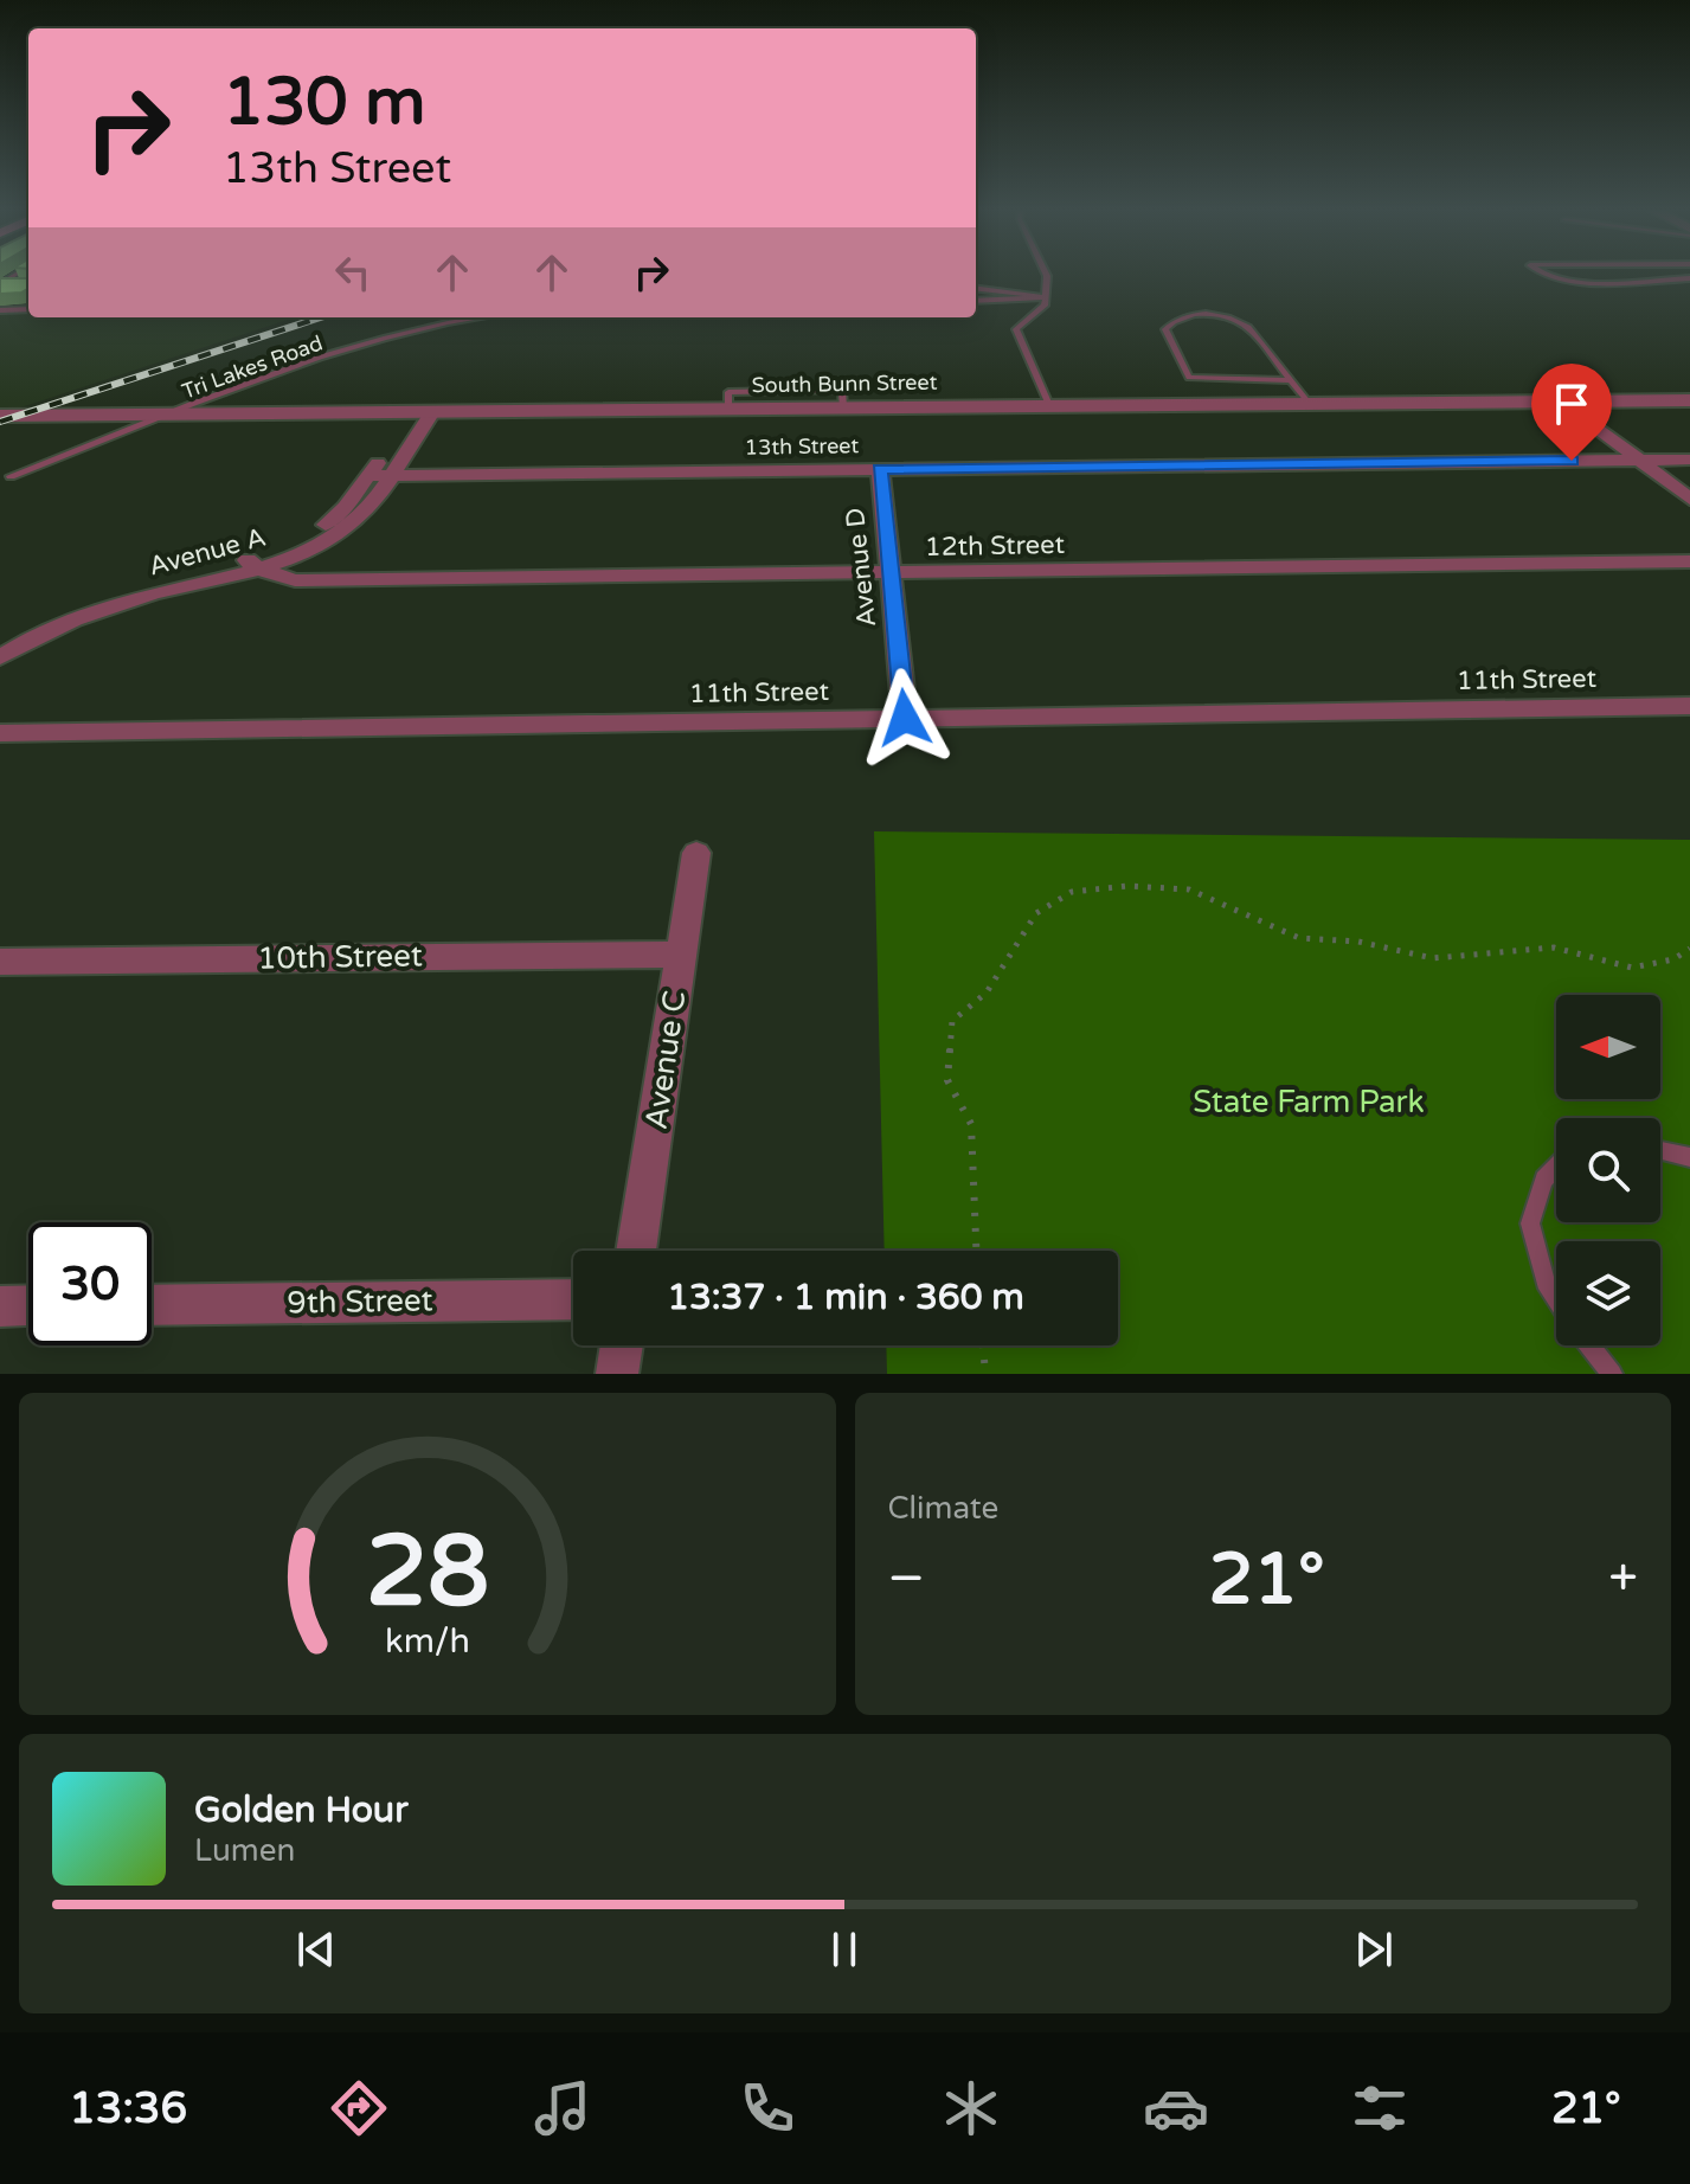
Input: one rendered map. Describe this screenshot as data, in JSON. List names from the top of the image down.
{
  "streets": {
    "street": [
      "South Bunn Street",
      "13th Street",
      "12th Street",
      "Avenue A",
      "Avenue D",
      "11th Street",
      "10th Street",
      "Avenue C",
      "9th Street"
    ],
    "lane": ["Tri Lakes Road"]
  },
  "crossings": [
    ["Tri Lakes Road", "South Bunn Street"],
    ["South Bunn Street", "Avenue A"],
    ["13th Street", "Avenue A"],
    ["13th Street", "Avenue D"],
    ["12th Street", "Avenue A"],
    ["12th Street", "Avenue D"],
    ["Avenue D", "11th Street"],
    ["10th Street", "Avenue C"]
  ],
  "parks": ["State Farm Park"],
  "north": "left",
  "page": {
    "turn": ["130 m", "13th Street"],
    "limit": "30",
    "trip": "13:37 · 1 min · 360 m",
    "tile": "Climate",
    "heat": ["−", "21°", "+"],
    "song": ["Golden Hour", "Lumen"],
    "tabs": ["13:36", "21°"],
    "gauge": ["28", "km/h"]
  }
}
